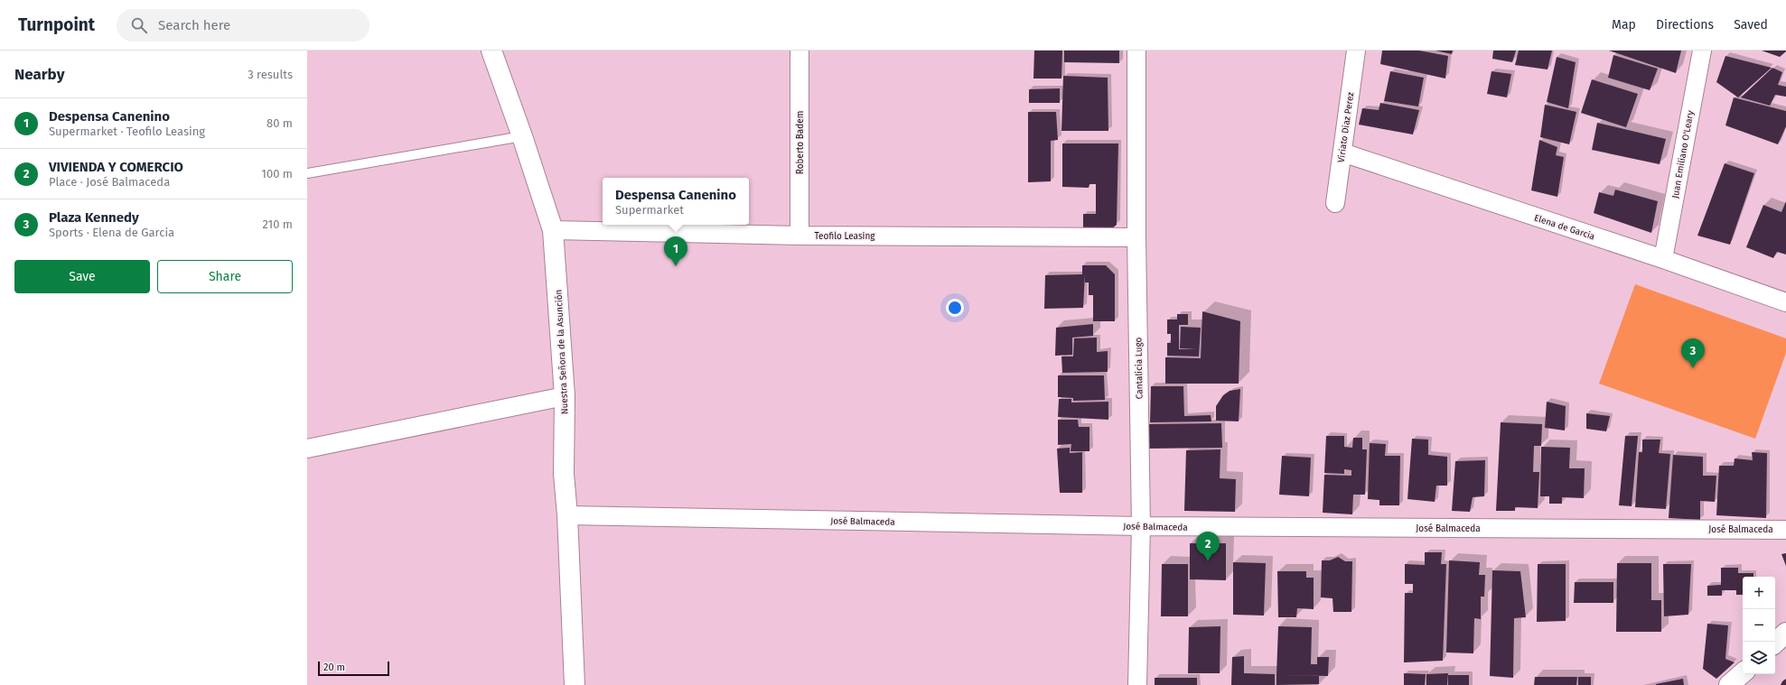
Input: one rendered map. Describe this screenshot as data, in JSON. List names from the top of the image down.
{
  "streets": {
    "street": [
      "Viriato Diaz Perez",
      "Roberto Badem",
      "Juan Emiliano O'Leary",
      "Elena de Garcia",
      "Teofilo Leasing",
      "Nuestra Señora de la Asunción",
      "Cantalicia Lugo",
      "José Balmaceda"
    ]
  },
  "crossings": [
    ["Viriato Diaz Perez", "Elena de Garcia"],
    ["Roberto Badem", "Teofilo Leasing"],
    ["Juan Emiliano O'Leary", "Elena de Garcia"],
    ["Teofilo Leasing", "Nuestra Señora de la Asunción"],
    ["Teofilo Leasing", "Cantalicia Lugo"],
    ["Nuestra Señora de la Asunción", "José Balmaceda"],
    ["Cantalicia Lugo", "José Balmaceda"]
  ],
  "scale_bar": "20 m",
  "page": {
    "header": "Turnpoint",
    "search": "Search here",
    "nav": ["Map", "Directions", "Saved"],
    "heading": ["Nearby", "3 results"],
    "list": [
      {
        "mark": "1",
        "name": "Despensa Canenino",
        "note": "Supermarket · Teofilo Leasing",
        "value": "80 m"
      },
      {
        "mark": "2",
        "name": "VIVIENDA Y COMERCIO",
        "note": "Place · José Balmaceda",
        "value": "100 m"
      },
      {
        "mark": "3",
        "name": "Plaza Kennedy",
        "note": "Sports · Elena de Garcia",
        "value": "210 m"
      }
    ],
    "popup": ["Despensa Canenino", "Supermarket"],
    "pins": ["1", "3", "2"],
    "buttons": ["Save", "Share"],
    "map_buttons": ["+", "−"],
    "scale": "20 m"
  }
}
